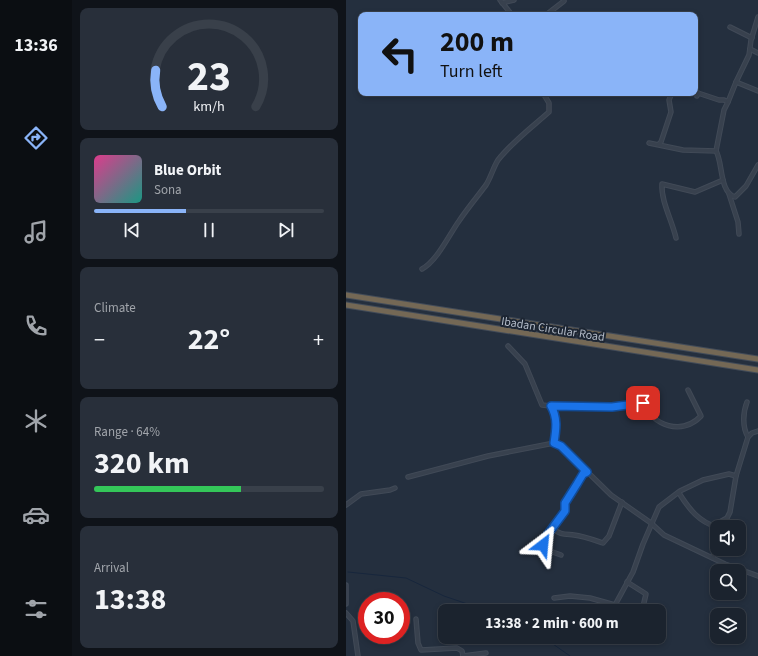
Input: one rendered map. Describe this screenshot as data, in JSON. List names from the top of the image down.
{
  "streets": {
    "highway": ["Ibadan Circular Road"]
  },
  "page": {
    "tabs": "13:36",
    "turn": ["200 m", "Turn left"],
    "song": ["Blue Orbit", "Sona"],
    "tile": [
      "Climate",
      ["Range · 64%", "320 km"],
      ["Arrival", "13:38"]
    ],
    "heat": ["−", "22°", "+"],
    "limit": "30",
    "trip": "13:38 · 2 min · 600 m",
    "gauge": ["23", "km/h"]
  }
}
